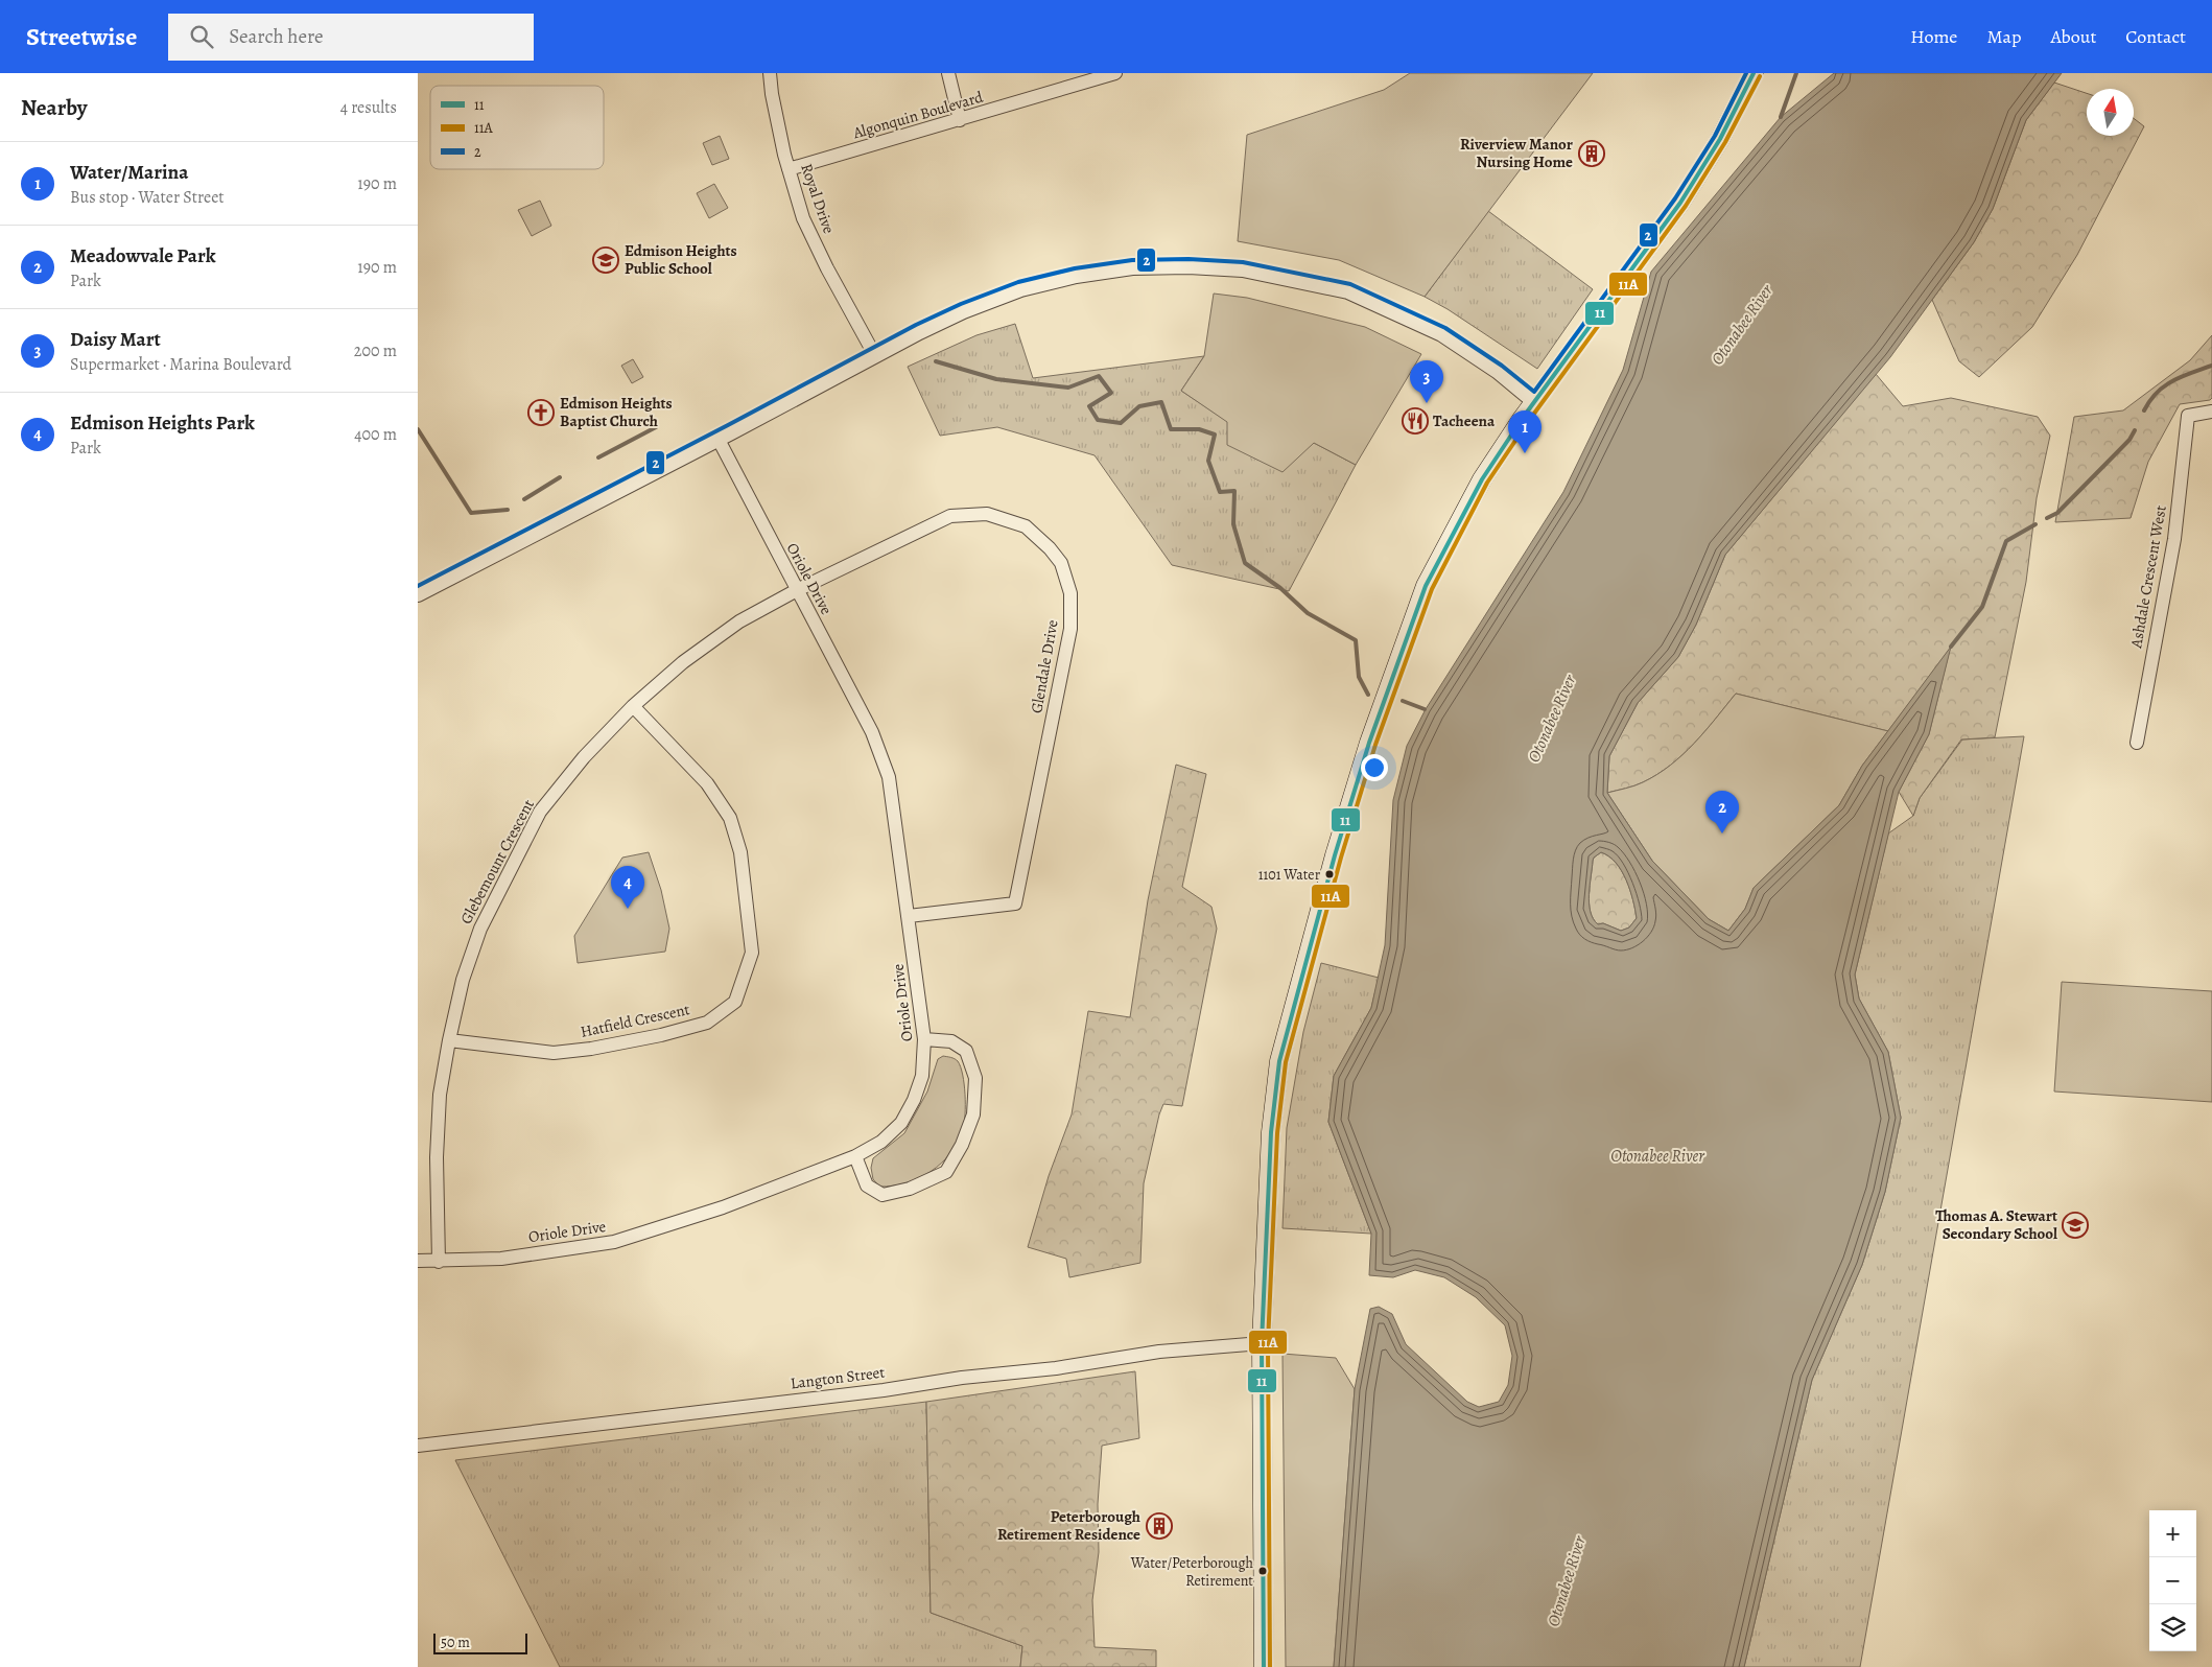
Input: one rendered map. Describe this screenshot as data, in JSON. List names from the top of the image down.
{
  "streets": {
    "street": [
      "Algonquin Boulevard",
      "Royal Drive",
      "Ashdale Crescent West",
      "Oriole Drive",
      "Glendale Drive",
      "Glebemount Crescent",
      "Hatfield Crescent",
      "Langton Street"
    ]
  },
  "crossings": [
    ["Algonquin Boulevard", "Royal Drive"],
    ["Oriole Drive", "Glendale Drive"],
    ["Oriole Drive", "Glebemount Crescent"],
    ["Glendale Drive", "Glebemount Crescent"],
    ["Glebemount Crescent", "Hatfield Crescent"]
  ],
  "water": ["Otonabee River"],
  "places": {
    "building": ["Riverview Manor Nursing Home", "Peterborough Retirement Residence"],
    "school or university": ["Edmison Heights Public School", "Thomas A. Stewart Secondary School"],
    "church": ["Edmison Heights Baptist Church"],
    "restaurant": ["Tacheena"],
    "other": ["1101 Water", "Water/Peterborough Retirement"]
  },
  "lines": ["transit line 11", "transit line 2", "transit line 11A"],
  "legend": ["11", "11A", "2"],
  "scale_bar": "50 m",
  "north": "top",
  "page": {
    "header": "Streetwise",
    "search": "Search here",
    "nav": [
      "Home",
      "Map",
      "About",
      "Contact"
    ],
    "heading": ["Nearby", "4 results"],
    "list": [
      {
        "mark": "1",
        "name": "Water/Marina",
        "note": "Bus stop · Water Street",
        "value": "190 m"
      },
      {
        "mark": "2",
        "name": "Meadowvale Park",
        "note": "Park",
        "value": "190 m"
      },
      {
        "mark": "3",
        "name": "Daisy Mart",
        "note": "Supermarket · Marina Boulevard",
        "value": "200 m"
      },
      {
        "mark": "4",
        "name": "Edmison Heights Park",
        "note": "Park",
        "value": "400 m"
      }
    ],
    "pins": [
      "3",
      "1",
      "2",
      "4"
    ],
    "map_buttons": ["+", "−"],
    "scale": "50 m"
  }
}
